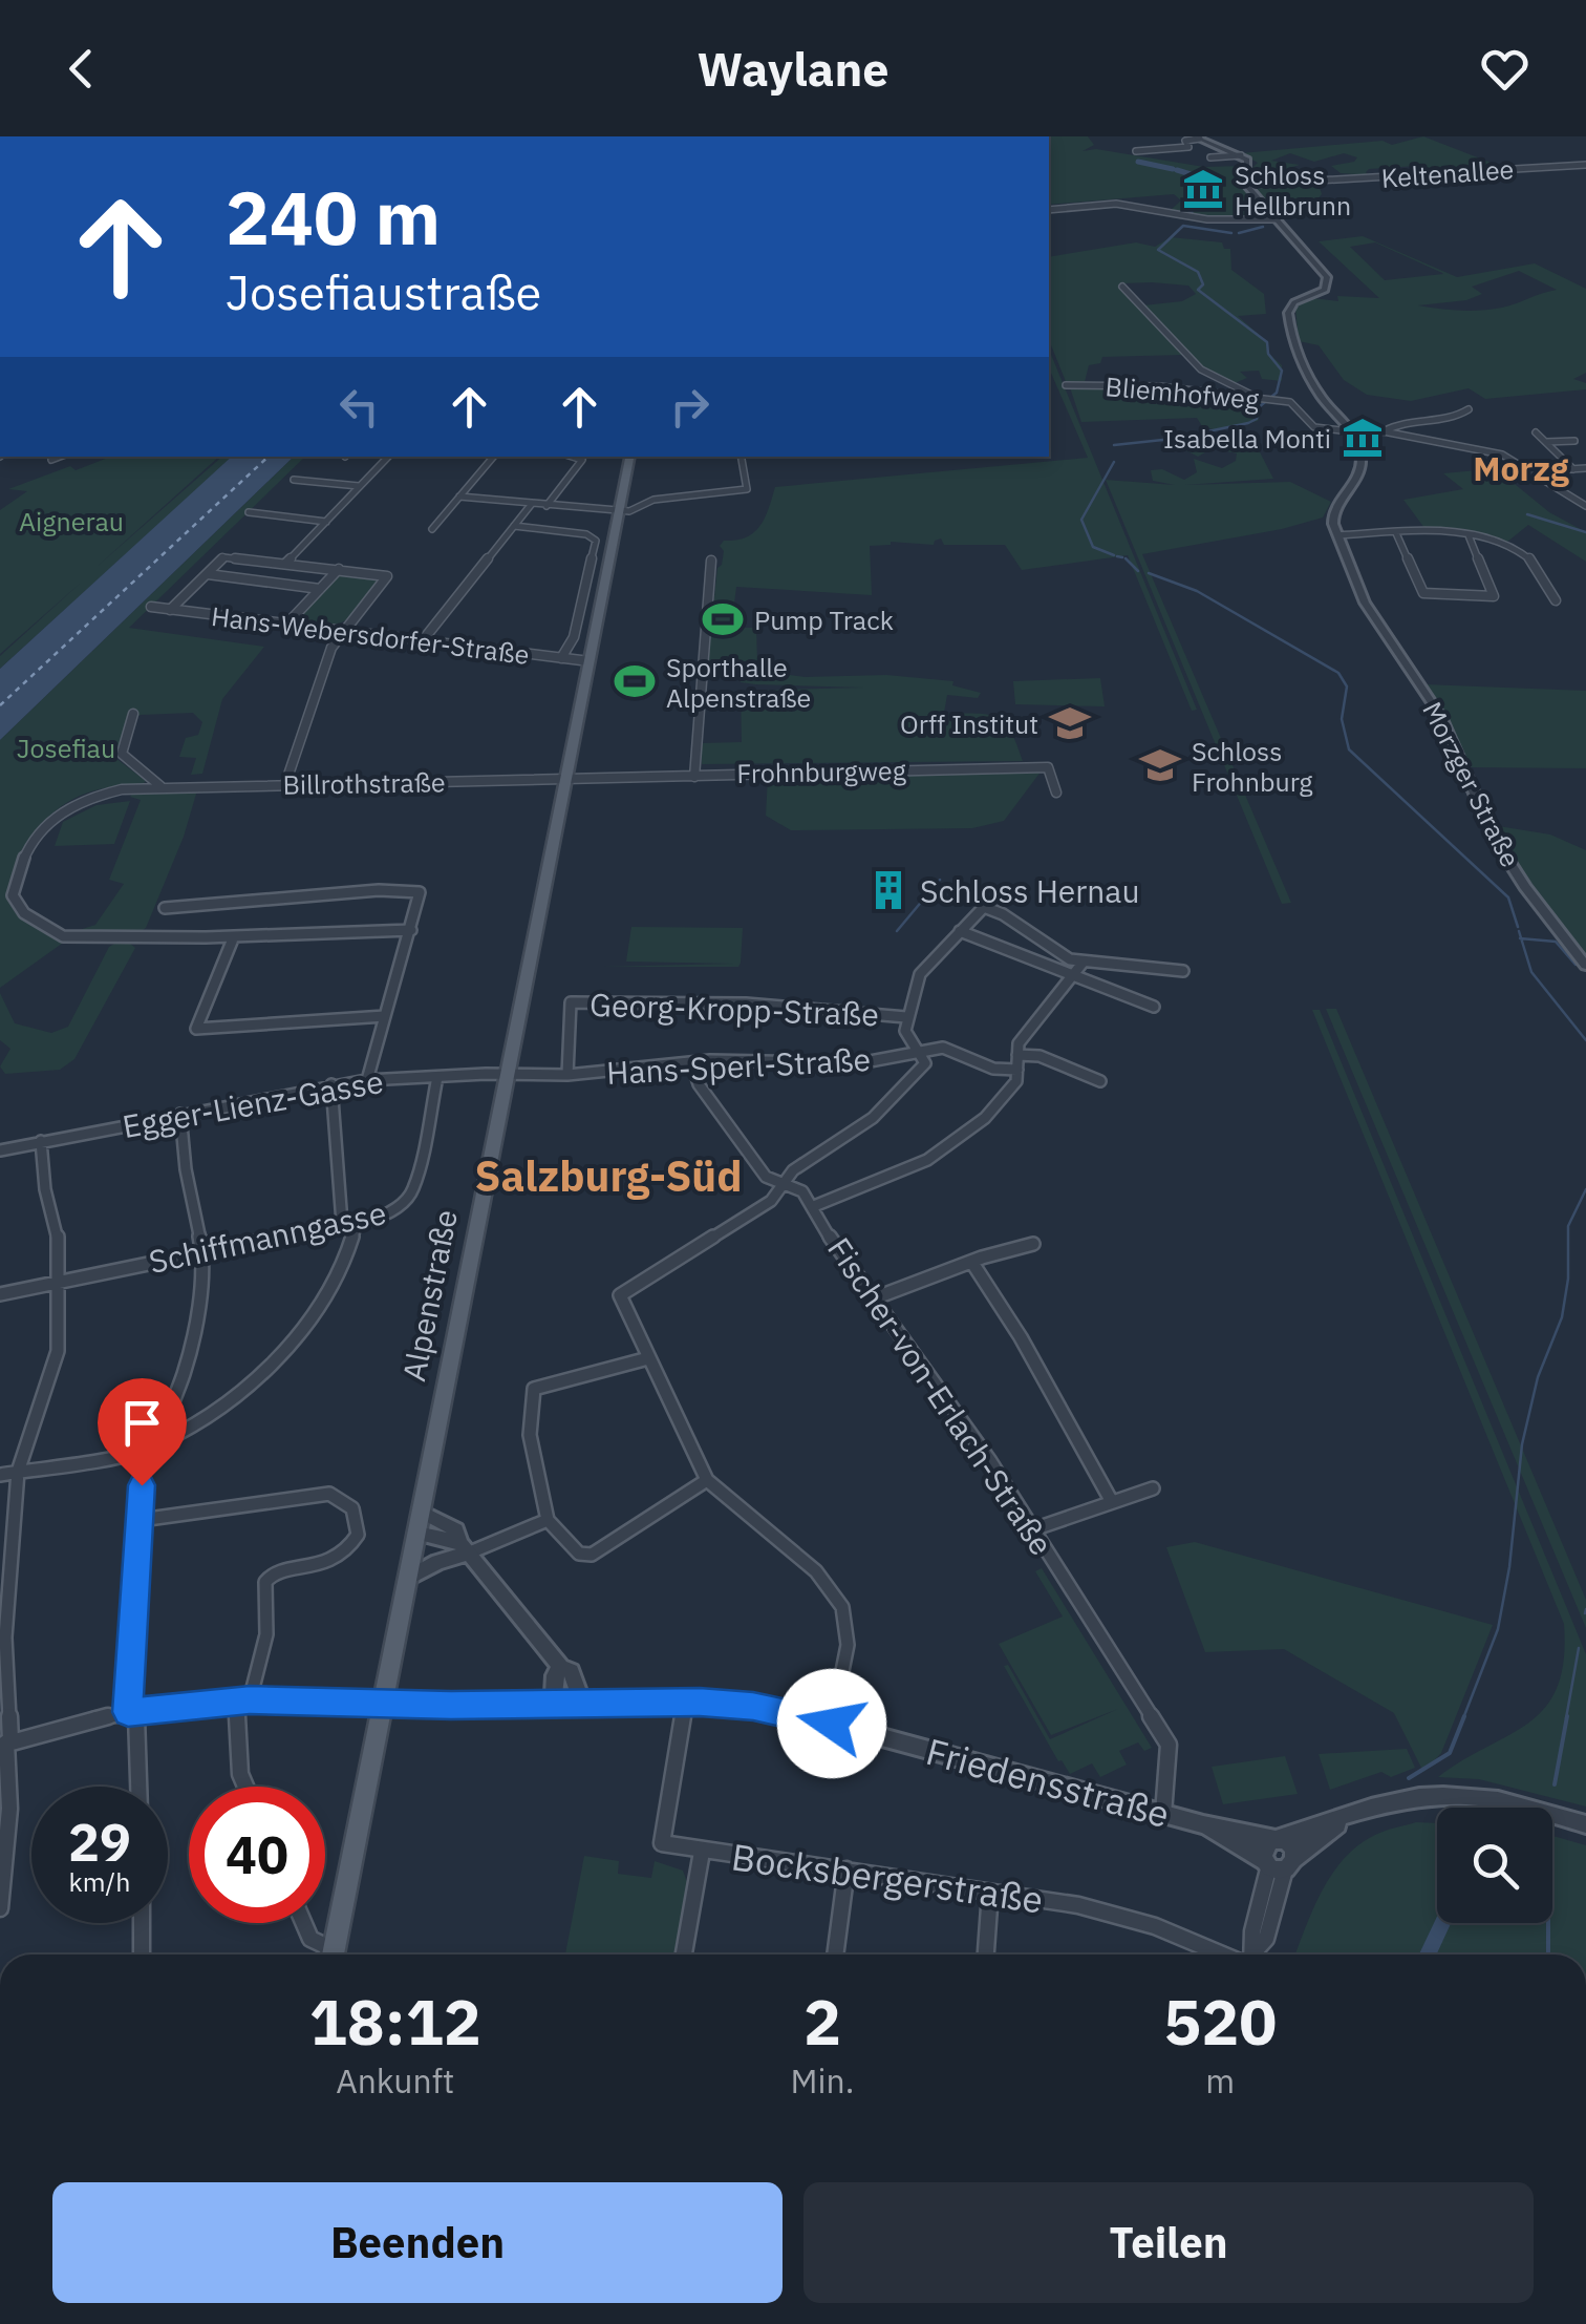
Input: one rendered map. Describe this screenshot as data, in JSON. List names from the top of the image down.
{
  "streets": {
    "main road": ["Alpenstraße"],
    "street": [
      "Keltenallee",
      "Bliemhofweg",
      "Hans-Webersdorfer-Straße",
      "Frohnburgweg",
      "Billrothstraße",
      "Morzger Straße",
      "Georg-Kropp-Straße",
      "Hans-Sperl-Straße",
      "Egger-Lienz-Gasse",
      "Schiffmanngasse",
      "Fischer-von-Erlach-Straße",
      "Friedensstraße",
      "Bocksbergerstraße"
    ]
  },
  "crossings": [
    ["Hans-Webersdorfer-Straße", "Alpenstraße"],
    ["Frohnburgweg", "Billrothstraße"],
    ["Frohnburgweg", "Alpenstraße"],
    ["Billrothstraße", "Alpenstraße"],
    ["Georg-Kropp-Straße", "Hans-Sperl-Straße"],
    ["Hans-Sperl-Straße", "Egger-Lienz-Gasse"],
    ["Hans-Sperl-Straße", "Alpenstraße"],
    ["Hans-Sperl-Straße", "Fischer-von-Erlach-Straße"],
    ["Egger-Lienz-Gasse", "Schiffmanngasse"],
    ["Egger-Lienz-Gasse", "Alpenstraße"],
    ["Alpenstraße", "Friedensstraße"],
    ["Fischer-von-Erlach-Straße", "Friedensstraße"],
    ["Friedensstraße", "Bocksbergerstraße"]
  ],
  "districts": ["Morzg", "Salzburg-Süd"],
  "parks": ["Aignerau", "Josefiau"],
  "places": {
    "museum": ["Schloss Hellbrunn", "Isabella Monti"],
    "sports": ["Pump Track", "Sporthalle Alpenstraße"],
    "school or university": ["Orff Institut", "Schloss Frohnburg"],
    "building": ["Schloss Hernau"]
  },
  "page": {
    "header": "Waylane",
    "turn": ["240 m", "Josefiaustraße"],
    "speed": "29 km/h",
    "limit": "40",
    "eta": [
      "18:12",
      "Ankunft",
      "2",
      "Min.",
      "520",
      "m"
    ],
    "buttons": ["Beenden", "Teilen"]
  }
}
